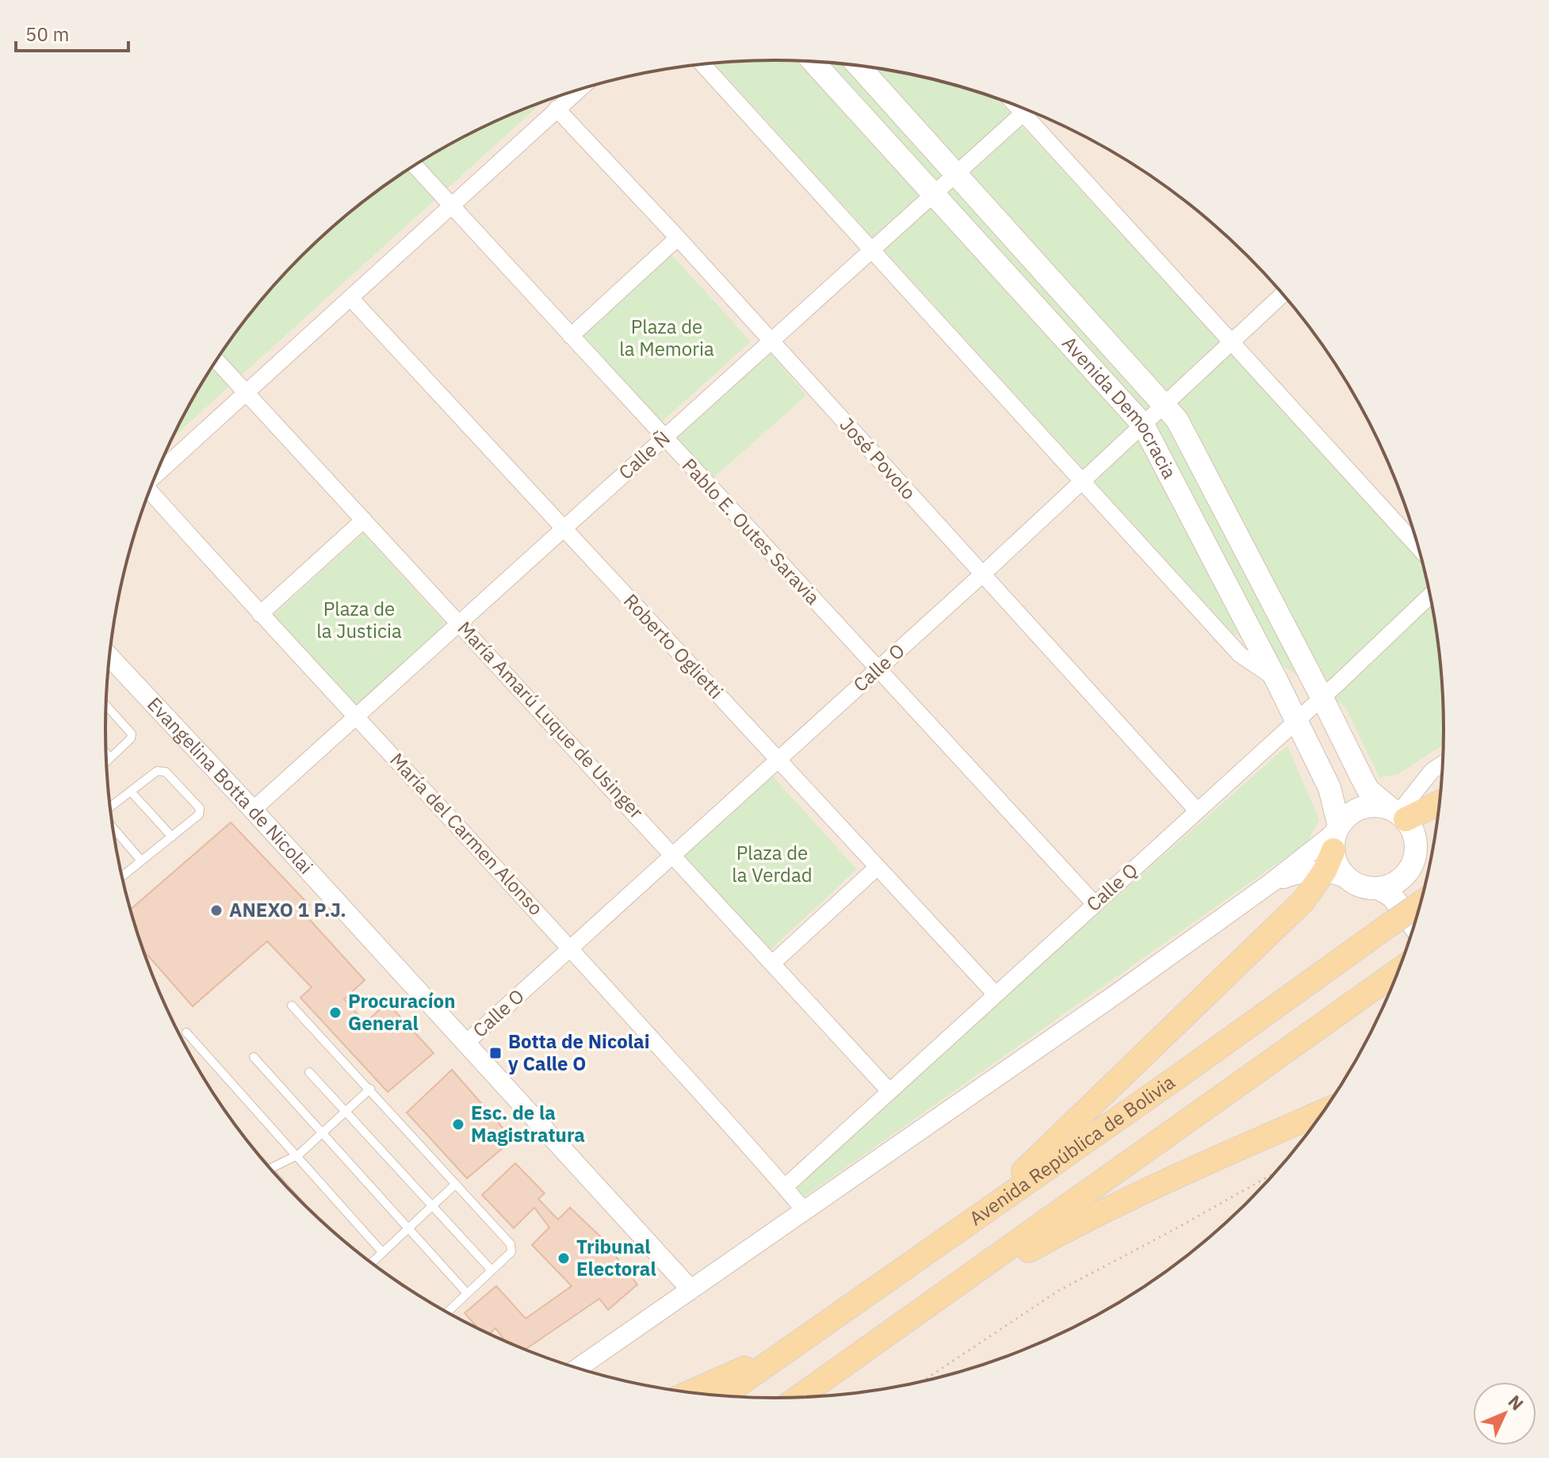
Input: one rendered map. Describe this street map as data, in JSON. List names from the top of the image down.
{
  "streets": {
    "main road": ["Avenida Democracia", "Avenida República de Bolivia"],
    "street": [
      "Calle Ñ",
      "José Povolo",
      "Pablo E. Outes Saravia",
      "Roberto Oglietti",
      "Calle O",
      "María Amarú Luque de Usinger",
      "Evangelina Botta de Nicolai",
      "María del Carmen Alonso",
      "Calle Q"
    ]
  },
  "crossings": [
    ["Avenida Democracia", "Calle Ñ"],
    ["Avenida Democracia", "Calle O"],
    ["Avenida Democracia", "Calle Q"],
    ["Calle Ñ", "José Povolo"],
    ["Calle Ñ", "Pablo E. Outes Saravia"],
    ["Calle Ñ", "Roberto Oglietti"],
    ["Calle Ñ", "María Amarú Luque de Usinger"],
    ["Calle Ñ", "Evangelina Botta de Nicolai"],
    ["Calle Ñ", "María del Carmen Alonso"],
    ["José Povolo", "Calle O"],
    ["José Povolo", "Calle Q"],
    ["Pablo E. Outes Saravia", "Calle O"],
    ["Pablo E. Outes Saravia", "Calle Q"],
    ["Roberto Oglietti", "Calle O"],
    ["Roberto Oglietti", "Calle Q"],
    ["Calle O", "María Amarú Luque de Usinger"],
    ["Calle O", "Evangelina Botta de Nicolai"],
    ["Calle O", "María del Carmen Alonso"],
    ["María Amarú Luque de Usinger", "Calle Q"],
    ["María del Carmen Alonso", "Calle Q"]
  ],
  "parks": ["Plaza de la Memoria", "Plaza de la Justicia", "Plaza de la Verdad"],
  "places": {
    "other": [
      "ANEXO 1 P.J.",
      "Procuracíon General",
      "Esc. de la Magistratura",
      "Tribunal Electoral"
    ],
    "transit": ["Botta de Nicolai y Calle O"]
  },
  "scale_bar": "50 m",
  "north": "top right"
}
